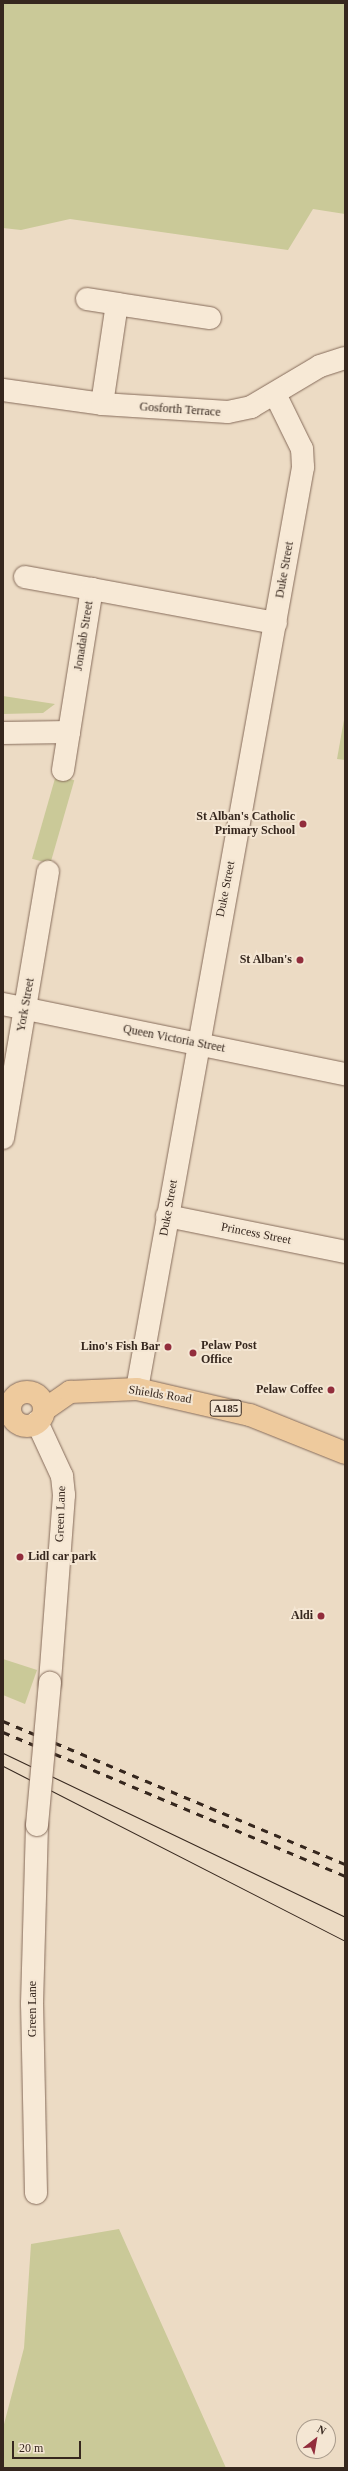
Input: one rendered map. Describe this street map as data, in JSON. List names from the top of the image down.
{
  "streets": {
    "main road": ["Shields Road", "A185"],
    "street": [
      "Gosforth Terrace",
      "Duke Street",
      "Jonadab Street",
      "York Street",
      "Queen Victoria Street",
      "Princess Street",
      "Green Lane"
    ]
  },
  "crossings": [
    ["Gosforth Terrace", "Duke Street"],
    ["Duke Street", "Jonadab Street"],
    ["Duke Street", "Queen Victoria Street"],
    ["Duke Street", "Princess Street"],
    ["Duke Street", "Shields Road"],
    ["York Street", "Queen Victoria Street"],
    ["Shields Road", "Green Lane"]
  ],
  "places": [
    "St Alban's Catholic Primary School",
    "St Alban's",
    "Lino's Fish Bar",
    "Pelaw Post Office",
    "Pelaw Coffee",
    "Lidl car park",
    "Aldi"
  ],
  "scale_bar": "20 m",
  "north": "top right"
}
